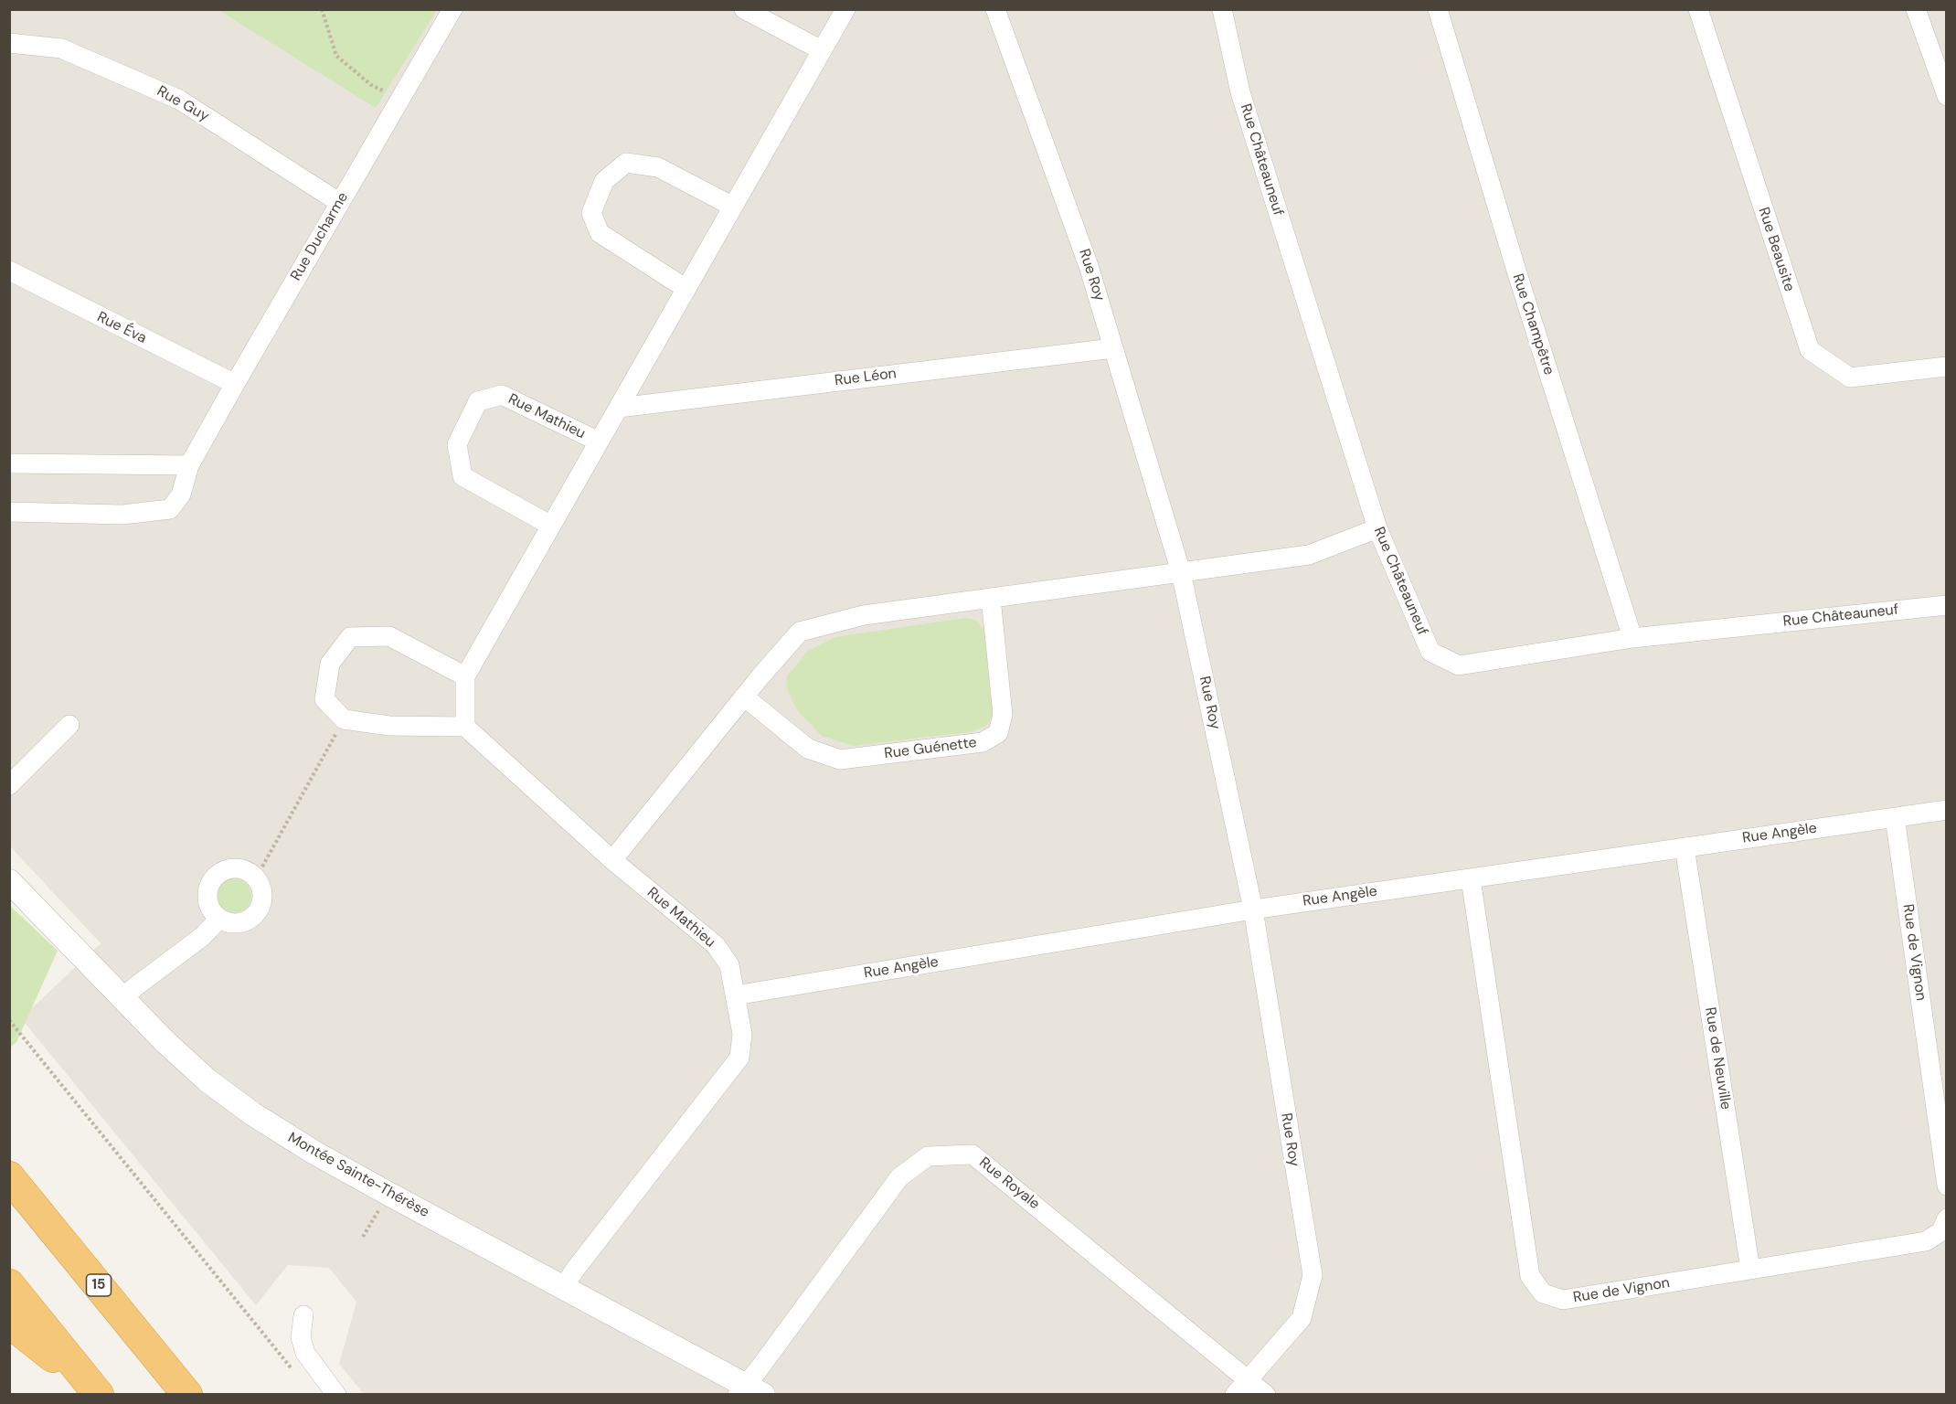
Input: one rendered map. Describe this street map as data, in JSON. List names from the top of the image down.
{
  "streets": {
    "highway": ["15"],
    "street": [
      "Rue Guy",
      "Rue Châteauneuf",
      "Rue Ducharme",
      "Rue Beausite",
      "Rue Roy",
      "Rue Champêtre",
      "Rue Éva",
      "Rue Léon",
      "Rue Mathieu",
      "Rue Guénette",
      "Rue Angèle",
      "Rue de Vignon",
      "Rue de Neuville",
      "Montée Sainte-Thérèse",
      "Rue Royale"
    ]
  },
  "crossings": [
    ["Rue Guy", "Rue Ducharme"],
    ["Rue Châteauneuf", "Rue Champêtre"],
    ["Rue Ducharme", "Rue Éva"],
    ["Rue Roy", "Rue Léon"],
    ["Rue Roy", "Rue Angèle"],
    ["Rue Roy", "Rue Royale"],
    ["Rue Léon", "Rue Mathieu"],
    ["Rue Mathieu", "Rue Angèle"],
    ["Rue Mathieu", "Montée Sainte-Thérèse"],
    ["Rue Angèle", "Rue de Vignon"],
    ["Rue Angèle", "Rue de Neuville"],
    ["Rue de Vignon", "Rue de Neuville"],
    ["Montée Sainte-Thérèse", "Rue Royale"]
  ]
}
